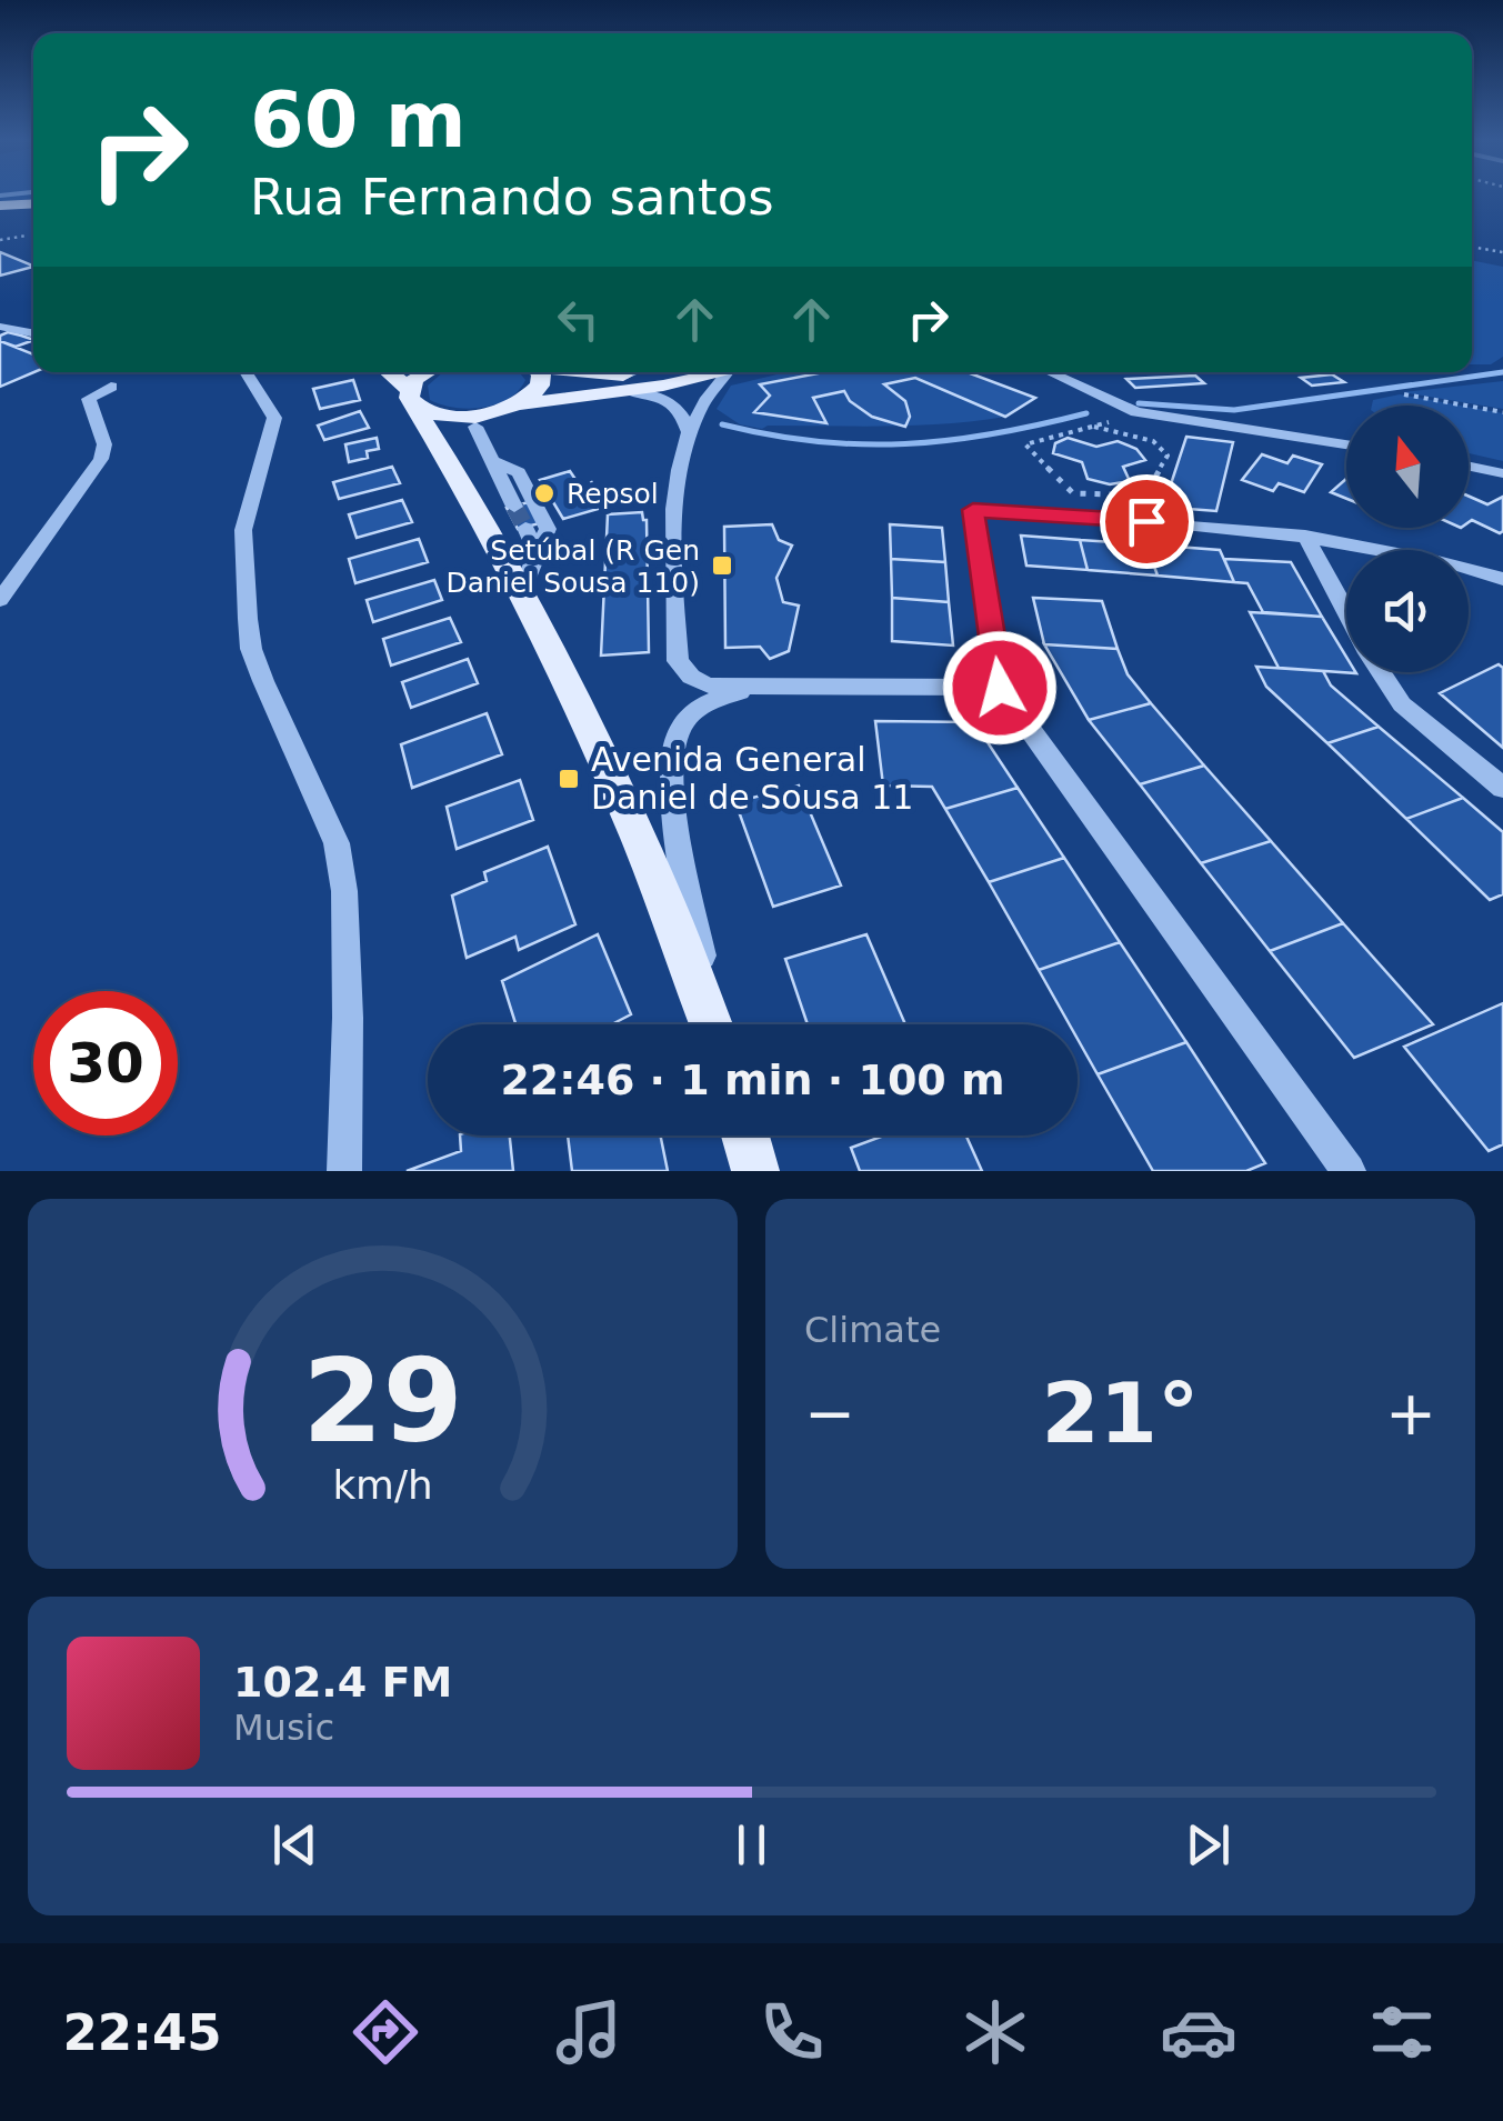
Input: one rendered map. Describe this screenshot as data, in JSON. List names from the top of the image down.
{
  "places": {
    "other": ["Repsol"],
    "transit": ["Setúbal (R Gen Daniel Sousa 110)", "Avenida General Daniel de Sousa 11"]
  },
  "north": "top",
  "page": {
    "turn": ["60 m", "Rua Fernando santos"],
    "limit": "30",
    "trip": "22:46 · 1 min · 100 m",
    "tile": "Climate",
    "heat": ["−", "21°", "+"],
    "song": ["102.4 FM", "Music"],
    "tabs": "22:45",
    "gauge": ["29", "km/h"]
  }
}
